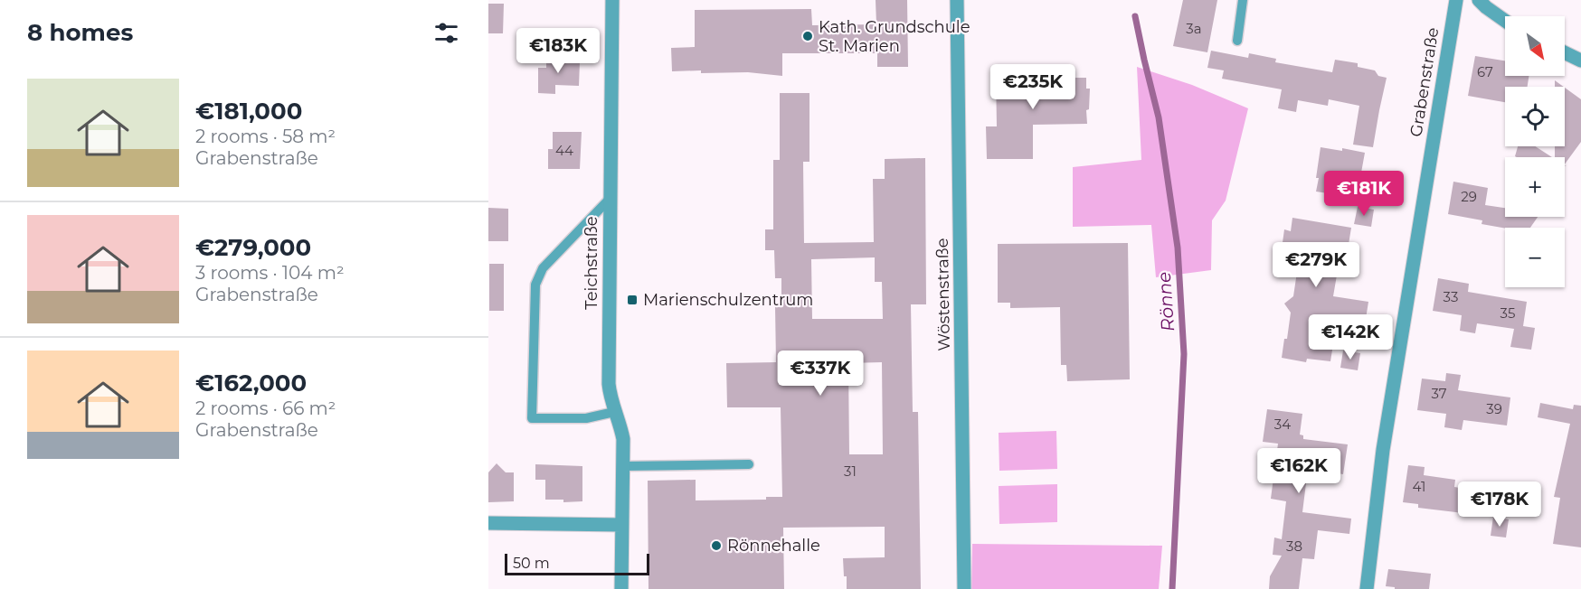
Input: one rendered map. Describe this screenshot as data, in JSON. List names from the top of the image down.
{
  "streets": {
    "street": ["Grabenstraße", "Teichstraße", "Wöstenstraße"]
  },
  "water": ["Rönne"],
  "places": {
    "other": ["Kath. Grundschule St. Marien", "Rönnehalle"],
    "transit": ["Marienschulzentrum"]
  },
  "house_numbers": [
    "3a",
    "67",
    "44",
    "29",
    "33",
    "35",
    "37",
    "39",
    "34",
    "31",
    "41",
    "38"
  ],
  "scale_bar": "50 m",
  "north": "bottom right",
  "page": {
    "heading": "8 homes",
    "map_buttons": ["+", "−"],
    "price": [
      "€183K",
      "€235K",
      "€181K",
      "€279K",
      "€142K",
      "€337K",
      "€162K",
      "€178K"
    ],
    "list": [
      {
        "name": "€181,000",
        "note": "2 rooms · 58 m² · Grabenstraße"
      },
      {
        "name": "€279,000",
        "note": "3 rooms · 104 m² · Grabenstraße"
      },
      {
        "name": "€162,000",
        "note": "2 rooms · 66 m² · Grabenstraße"
      }
    ],
    "scale": "50 m"
  }
}
